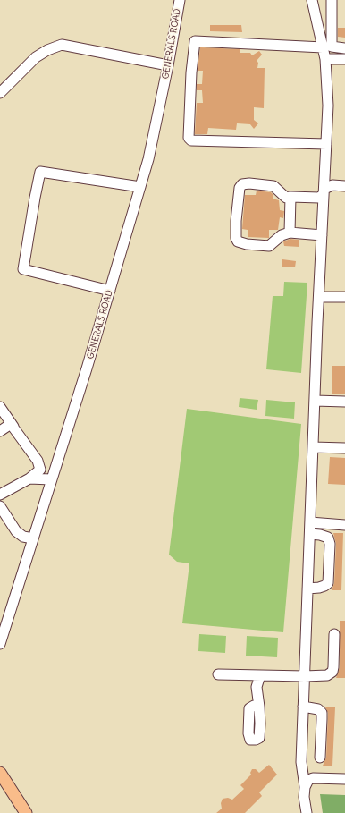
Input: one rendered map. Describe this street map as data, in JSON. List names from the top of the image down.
{
  "streets": {
    "street": ["GENERALS ROAD"]
  }
}
